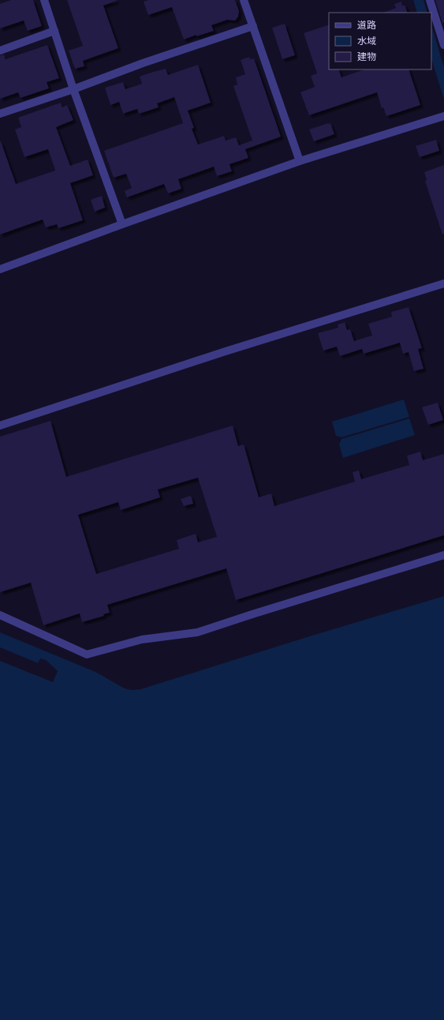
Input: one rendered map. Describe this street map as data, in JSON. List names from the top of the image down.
{
  "legend": ["道路", "水域", "建物"]
}
